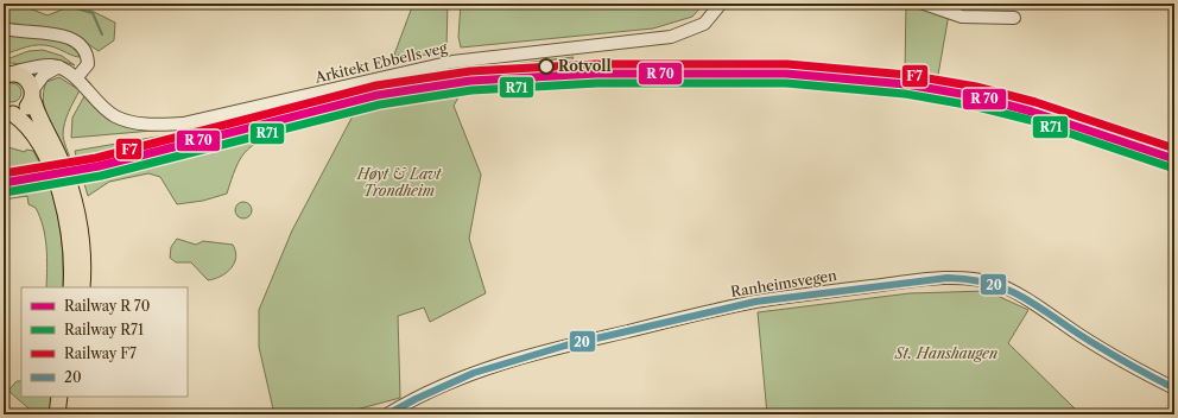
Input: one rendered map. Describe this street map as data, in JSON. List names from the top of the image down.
{
  "streets": {
    "street": ["Arkitekt Ebbells veg", "Ranheimsvegen"]
  },
  "parks": ["Høyt & Lavt Trondheim", "St. Hanshaugen"],
  "places": ["Rotvoll"],
  "lines": ["rail line F7", "rail line R71", "transit line 20"],
  "legend": [
    "Railway R 70",
    "Railway R71",
    "Railway F7",
    "20"
  ]
}
